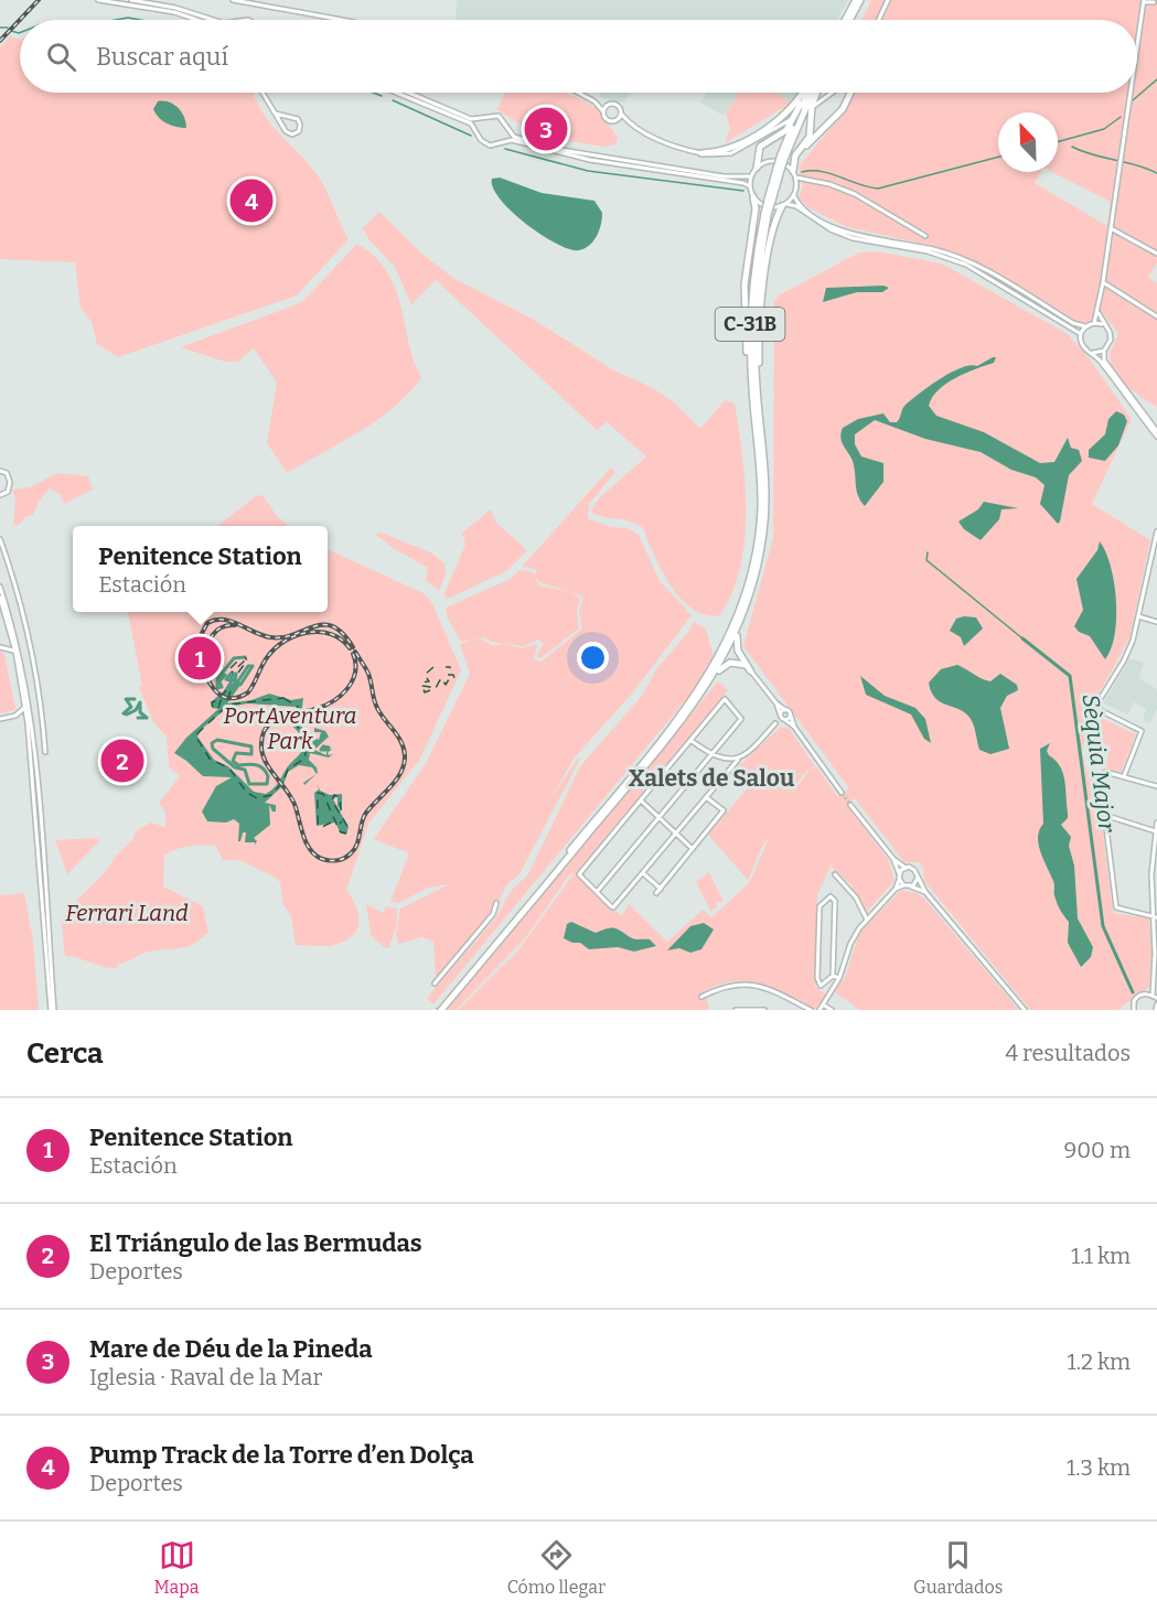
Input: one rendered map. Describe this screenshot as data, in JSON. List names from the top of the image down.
{
  "streets": {
    "highway": ["C-31B"]
  },
  "districts": ["Xalets de Salou"],
  "water": ["Sèquia Major"],
  "parks": ["PortAventura Park", "Ferrari Land"],
  "north": "top left",
  "page": {
    "search": "Buscar aquí",
    "pins": [
      "3",
      "4",
      "1",
      "2"
    ],
    "popup": ["Penitence Station", "Estación"],
    "heading": ["Cerca", "4 resultados"],
    "list": [
      {
        "mark": "1",
        "name": "Penitence Station",
        "note": "Estación",
        "value": "900 m"
      },
      {
        "mark": "2",
        "name": "El Triángulo de las Bermudas",
        "note": "Deportes",
        "value": "1.1 km"
      },
      {
        "mark": "3",
        "name": "Mare de Déu de la Pineda",
        "note": "Iglesia · Raval de la Mar",
        "value": "1.2 km"
      },
      {
        "mark": "4",
        "name": "Pump Track de la Torre d’en Dolça",
        "note": "Deportes",
        "value": "1.3 km"
      }
    ],
    "nav": ["Mapa", "Cómo llegar", "Guardados"]
  }
}
